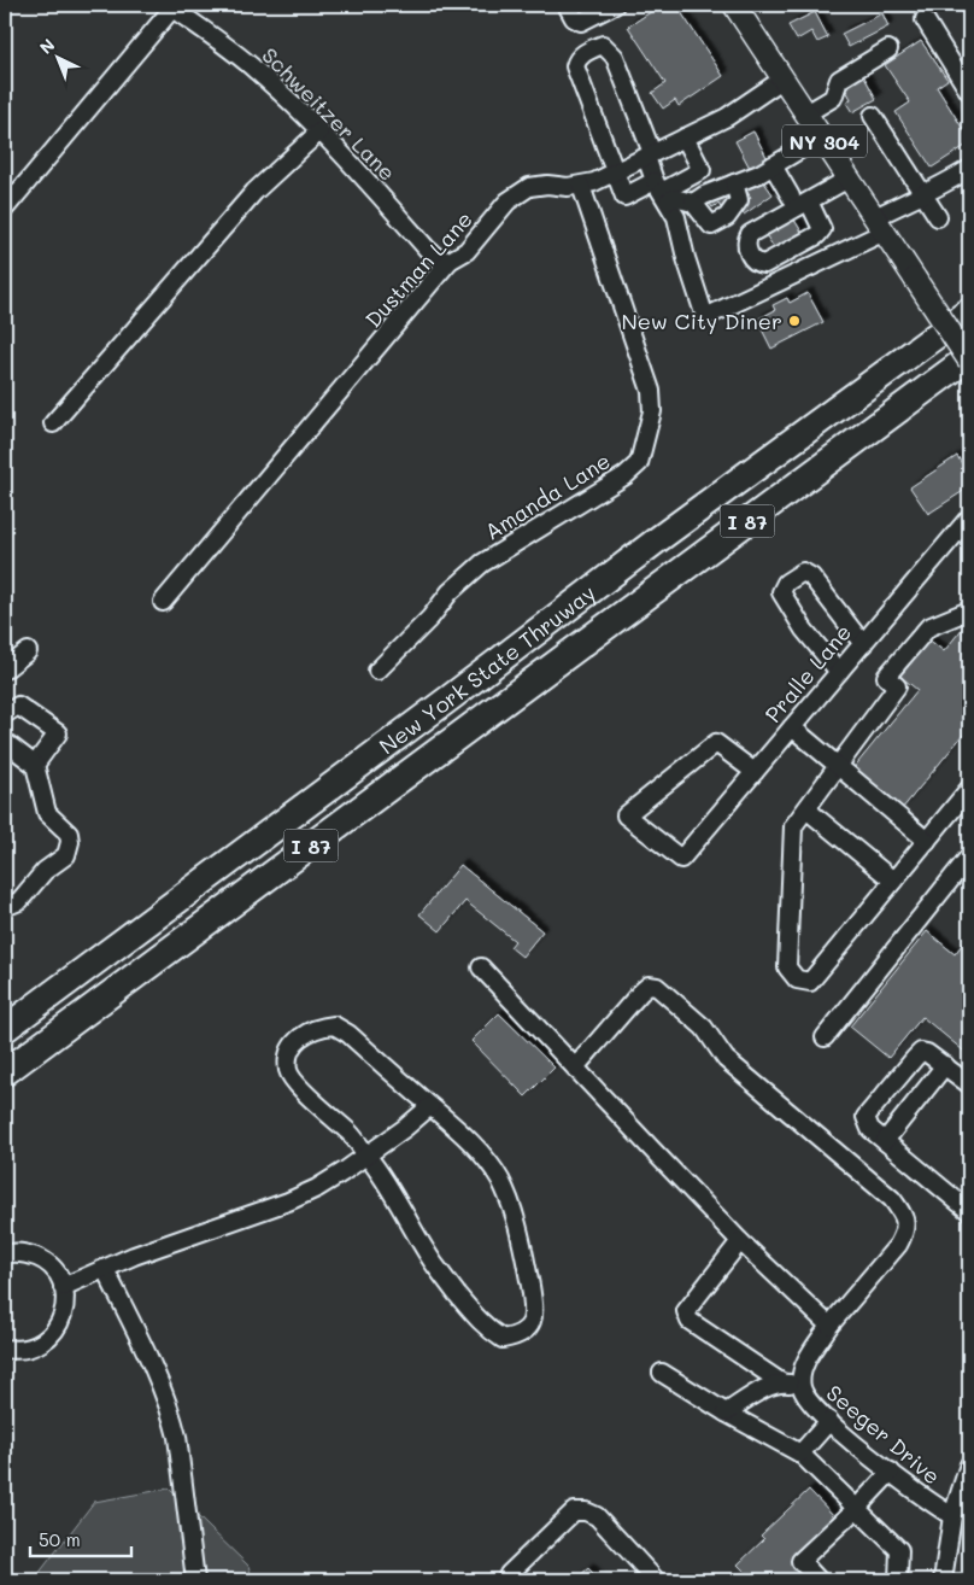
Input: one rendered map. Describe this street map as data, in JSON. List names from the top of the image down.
{
  "streets": {
    "highway": ["I 87", "New York State Thruway"],
    "main road": ["NY 304"],
    "street": [
      "Schweitzer Lane",
      "Dustman Lane",
      "Amanda Lane",
      "Pralle Lane",
      "Seeger Drive"
    ]
  },
  "crossings": [
    ["Schweitzer Lane", "Dustman Lane"],
    ["NY 304", "Dustman Lane"],
    ["NY 304", "New York State Thruway"],
    ["Dustman Lane", "Amanda Lane"]
  ],
  "places": ["New City Diner"],
  "scale_bar": "50 m",
  "north": "top left"
}
